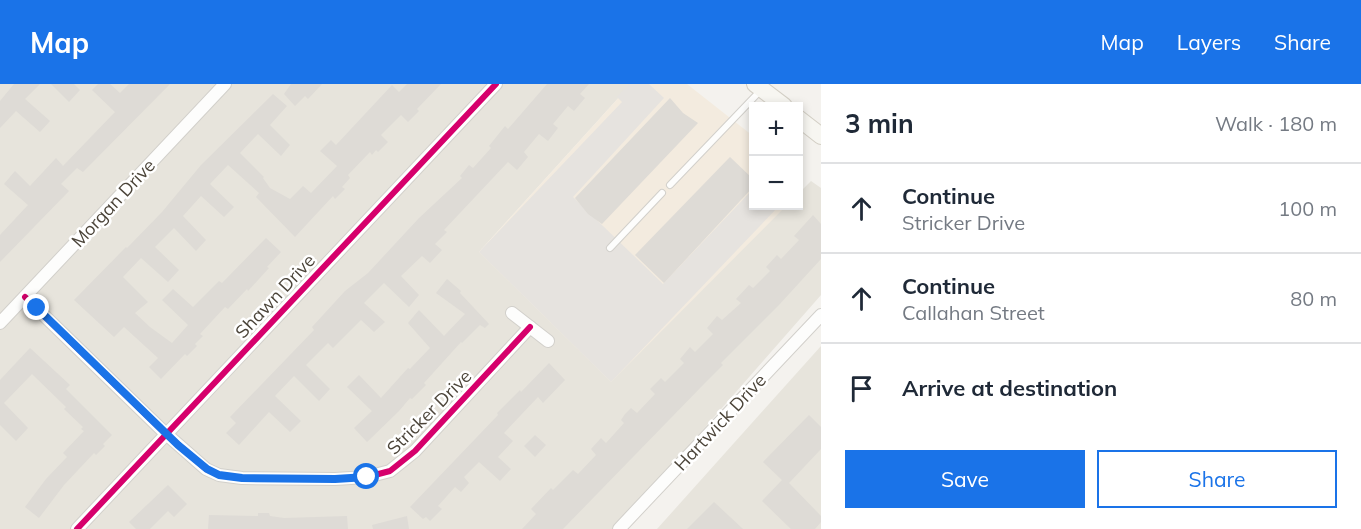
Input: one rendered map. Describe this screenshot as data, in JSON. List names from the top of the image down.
{
  "streets": {
    "street": [
      "Morgan Drive",
      "Shawn Drive",
      "Stricker Drive",
      "Hartwick Drive"
    ]
  },
  "crossings": [
    ["Morgan Drive", "Stricker Drive"],
    ["Shawn Drive", "Stricker Drive"]
  ],
  "page": {
    "header": "Map",
    "nav": ["Map", "Layers", "Share"],
    "heading": ["3 min", "Walk · 180 m"],
    "map_buttons": ["+", "−"],
    "list": [
      ["Continue", "Stricker Drive", "100 m"],
      ["Continue", "Callahan Street", "80 m"],
      "Arrive at destination"
    ],
    "buttons": ["Save", "Share"]
  }
}
